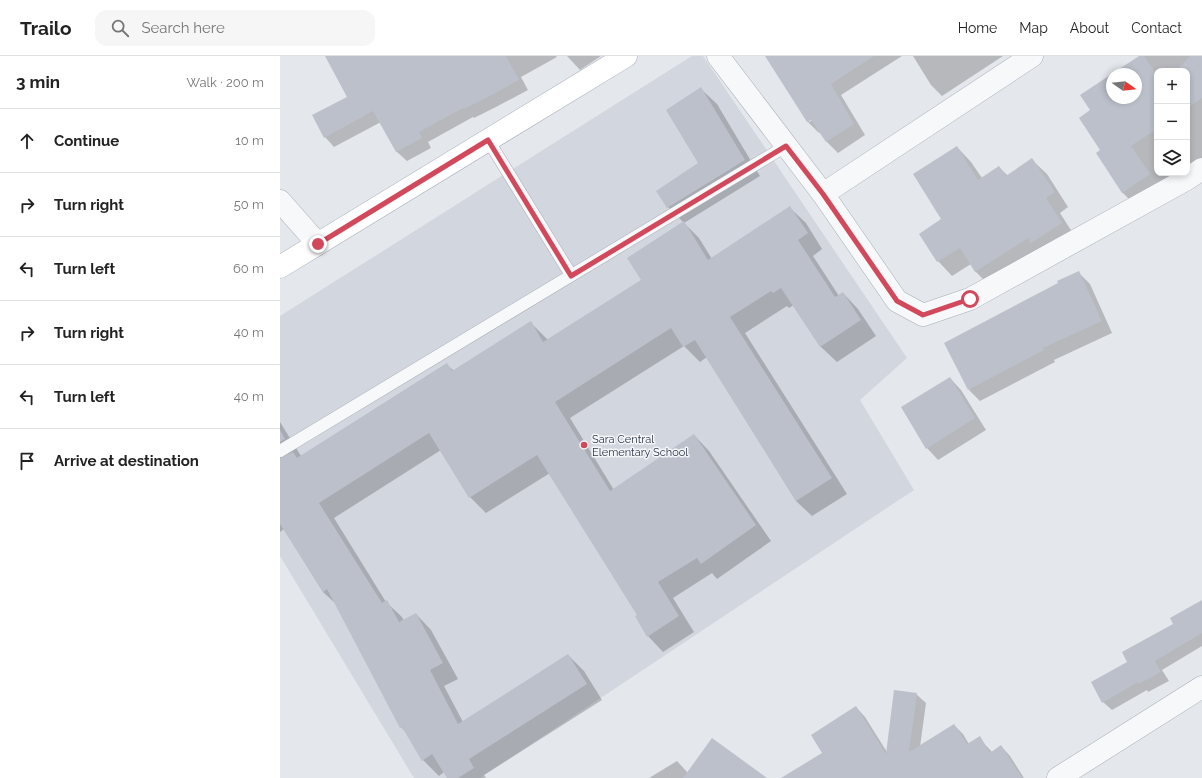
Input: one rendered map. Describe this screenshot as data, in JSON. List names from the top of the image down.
{
  "places": ["Sara Central Elementary School"],
  "north": "right",
  "page": {
    "header": "Trailo",
    "search": "Search here",
    "nav": [
      "Home",
      "Map",
      "About",
      "Contact"
    ],
    "heading": ["3 min", "Walk · 200 m"],
    "map_buttons": ["+", "−"],
    "list": [
      ["Continue", "10 m"],
      ["Turn right", "50 m"],
      ["Turn left", "60 m"],
      ["Turn right", "40 m"],
      ["Turn left", "40 m"],
      "Arrive at destination"
    ]
  }
}
